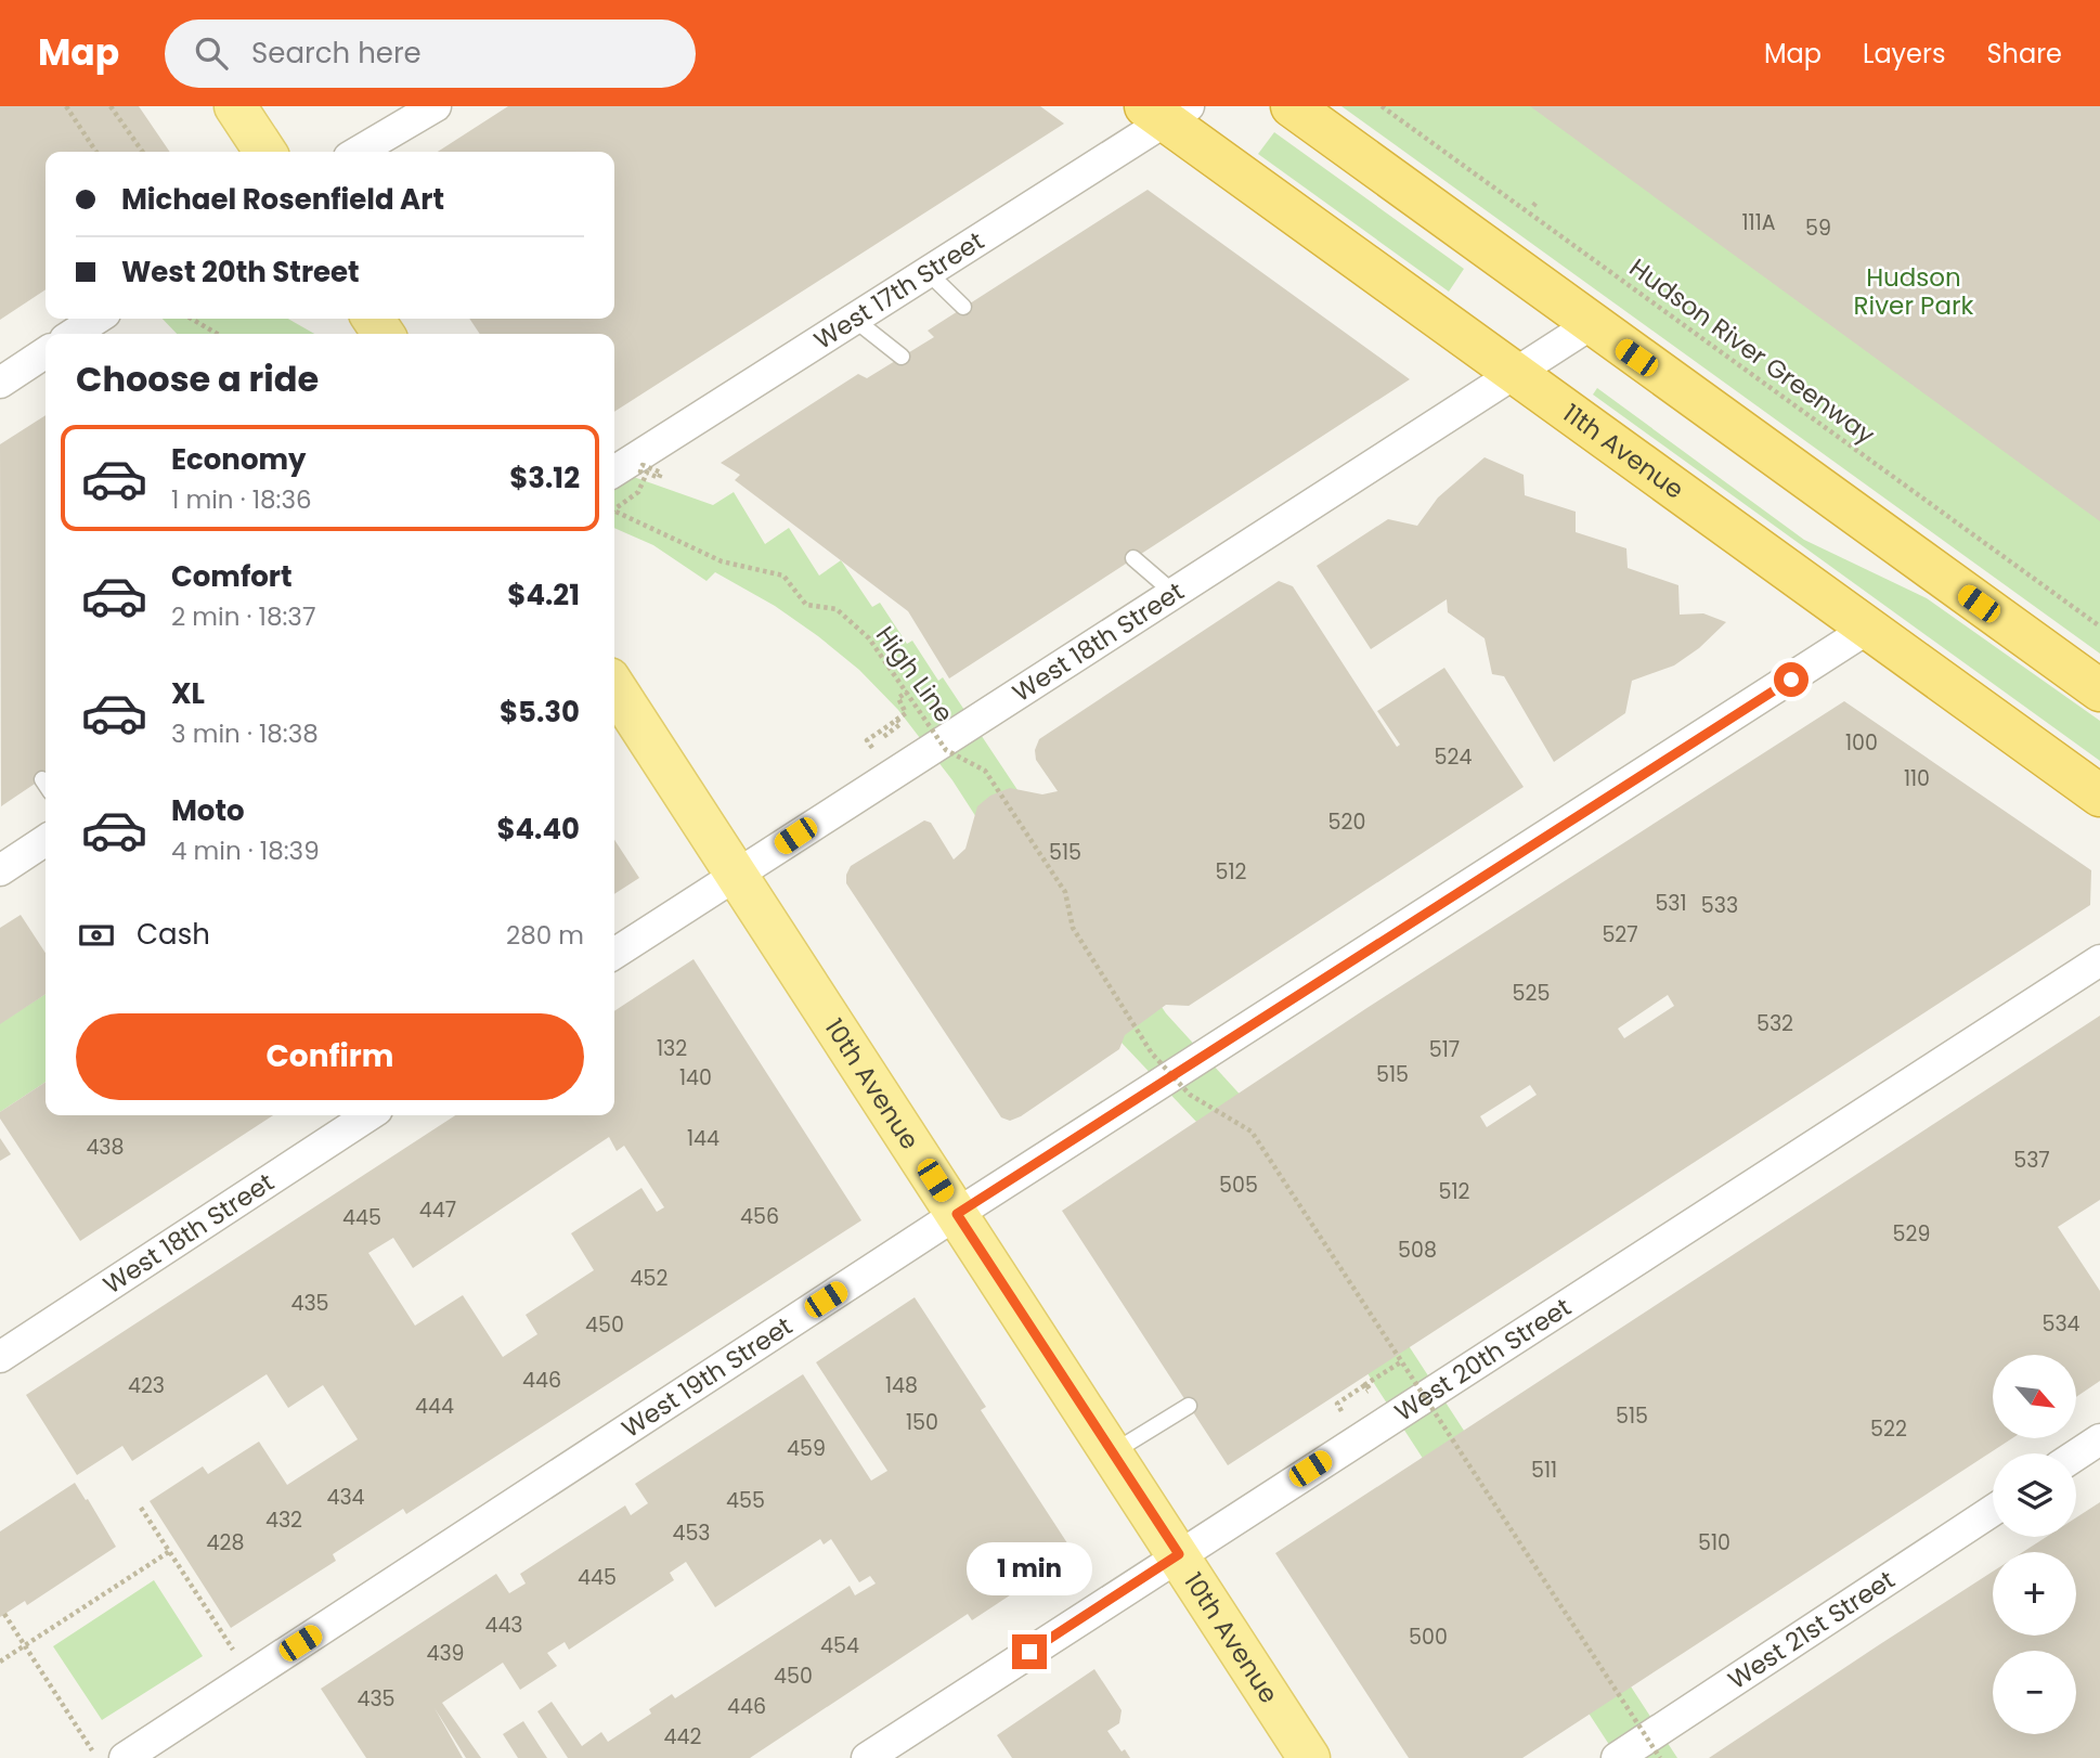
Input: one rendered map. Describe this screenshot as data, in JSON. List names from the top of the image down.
{
  "streets": {
    "highway": ["11th Avenue"],
    "main road": ["10th Avenue"],
    "street": [
      "West 17th Street",
      "West 18th Street",
      "West 20th Street",
      "West 19th Street",
      "West 21st Street"
    ],
    "path": ["Hudson River Greenway", "High Line"]
  },
  "crossings": [
    ["West 17th Street", "11th Avenue"],
    ["11th Avenue", "West 18th Street"],
    ["11th Avenue", "West 19th Street"],
    ["West 18th Street", "10th Avenue"],
    ["10th Avenue", "West 20th Street"],
    ["10th Avenue", "West 19th Street"]
  ],
  "parks": ["Hudson River Park"],
  "house_numbers": [
    "111A",
    "59",
    "100",
    "524",
    "110",
    "520",
    "515",
    "512",
    "531",
    "533",
    "527",
    "525",
    "532",
    "132",
    "517",
    "515",
    "140",
    "144",
    "438",
    "537",
    "505",
    "512",
    "447",
    "456",
    "445",
    "529",
    "508",
    "452",
    "435",
    "534",
    "450",
    "446",
    "423",
    "148",
    "444",
    "515",
    "150",
    "522",
    "459",
    "511",
    "434",
    "455",
    "432",
    "453",
    "428",
    "510",
    "445",
    "443",
    "500",
    "454",
    "439",
    "450",
    "435",
    "446",
    "442"
  ],
  "north": "bottom right",
  "page": {
    "header": "Map",
    "search": "Search here",
    "nav": ["Map", "Layers", "Share"],
    "banner": ["Michael Rosenfield Art", "West 20th Street"],
    "heading": "Choose a ride",
    "list": [
      {
        "name": "Economy",
        "note": "1 min · 18:36",
        "value": "$3.12"
      },
      {
        "name": "Comfort",
        "note": "2 min · 18:37",
        "value": "$4.21"
      },
      {
        "name": "XL",
        "note": "3 min · 18:38",
        "value": "$5.30"
      },
      {
        "name": "Moto",
        "note": "4 min · 18:39",
        "value": "$4.40"
      }
    ],
    "pay": ["Cash", "280 m"],
    "buttons": "Confirm",
    "map_buttons": ["+", "−"],
    "bubble": "1 min"
  }
}
